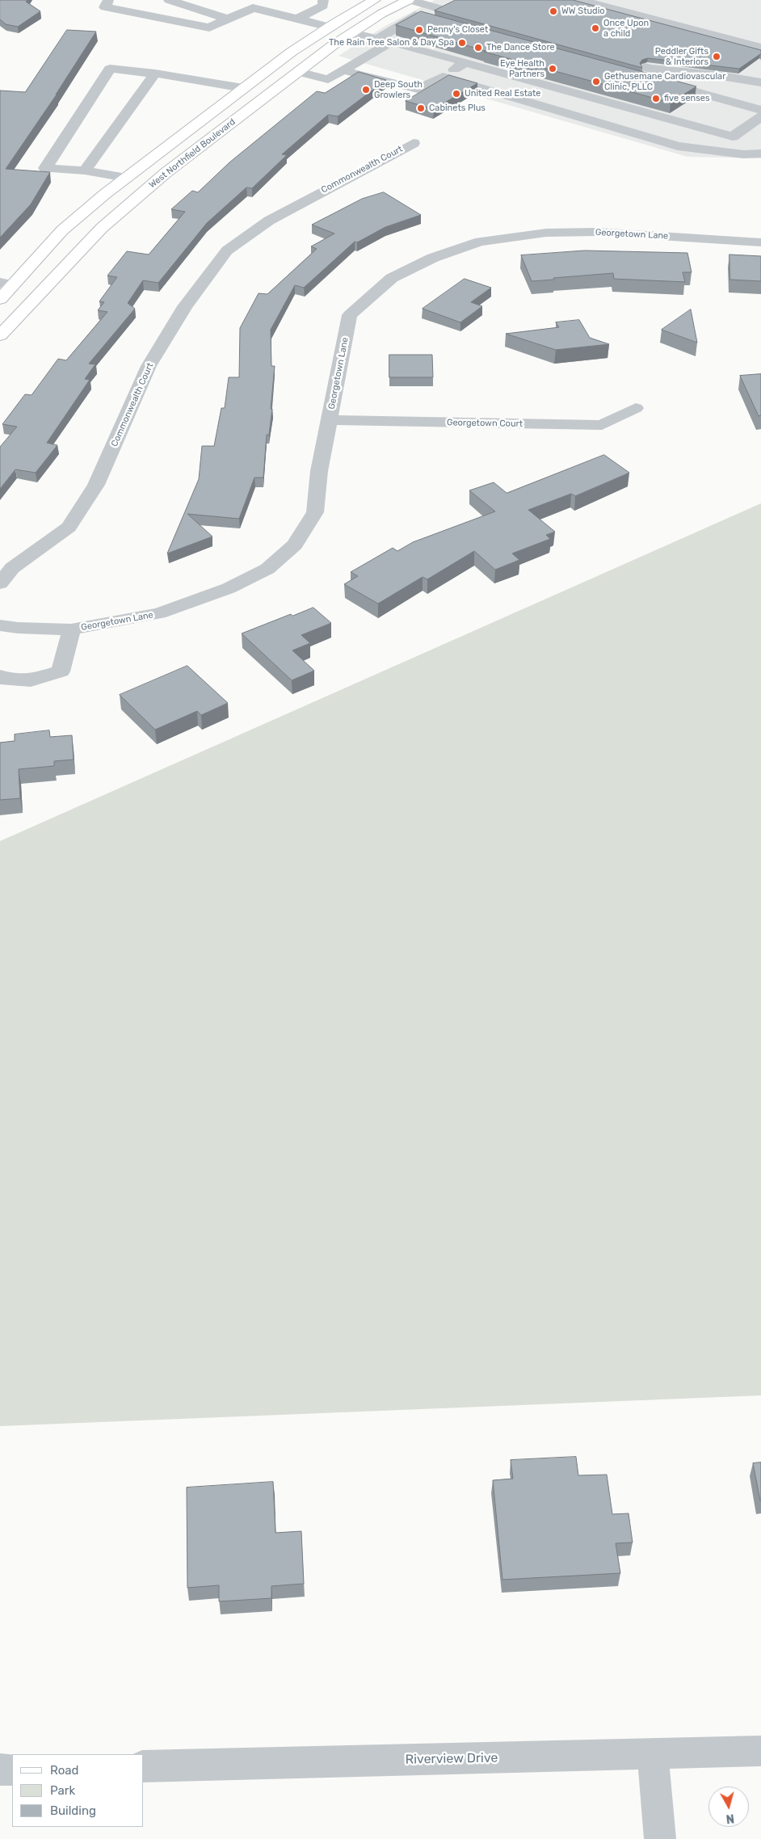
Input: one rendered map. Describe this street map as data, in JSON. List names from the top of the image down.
{
  "streets": {
    "main road": ["West Northfield Boulevard"],
    "street": [
      "Commonwealth Court",
      "Georgetown Lane",
      "Georgetown Court",
      "Riverview Drive"
    ]
  },
  "crossings": [
    ["Georgetown Lane", "Georgetown Court"]
  ],
  "places": [
    "WW Studio",
    "Once Upon a child",
    "Penny's Closet",
    "The Rain Tree Salon & Day Spa",
    "The Dance Store",
    "Peddler Gifts & Interiors",
    "Eye Health Partners",
    "Gethusemane Cardiovascular Clinic, PLLC",
    "Deep South Growlers",
    "United Real Estate",
    "five senses",
    "Cabinets Plus"
  ],
  "legend": ["Road", "Park", "Building"],
  "north": "bottom"
}
